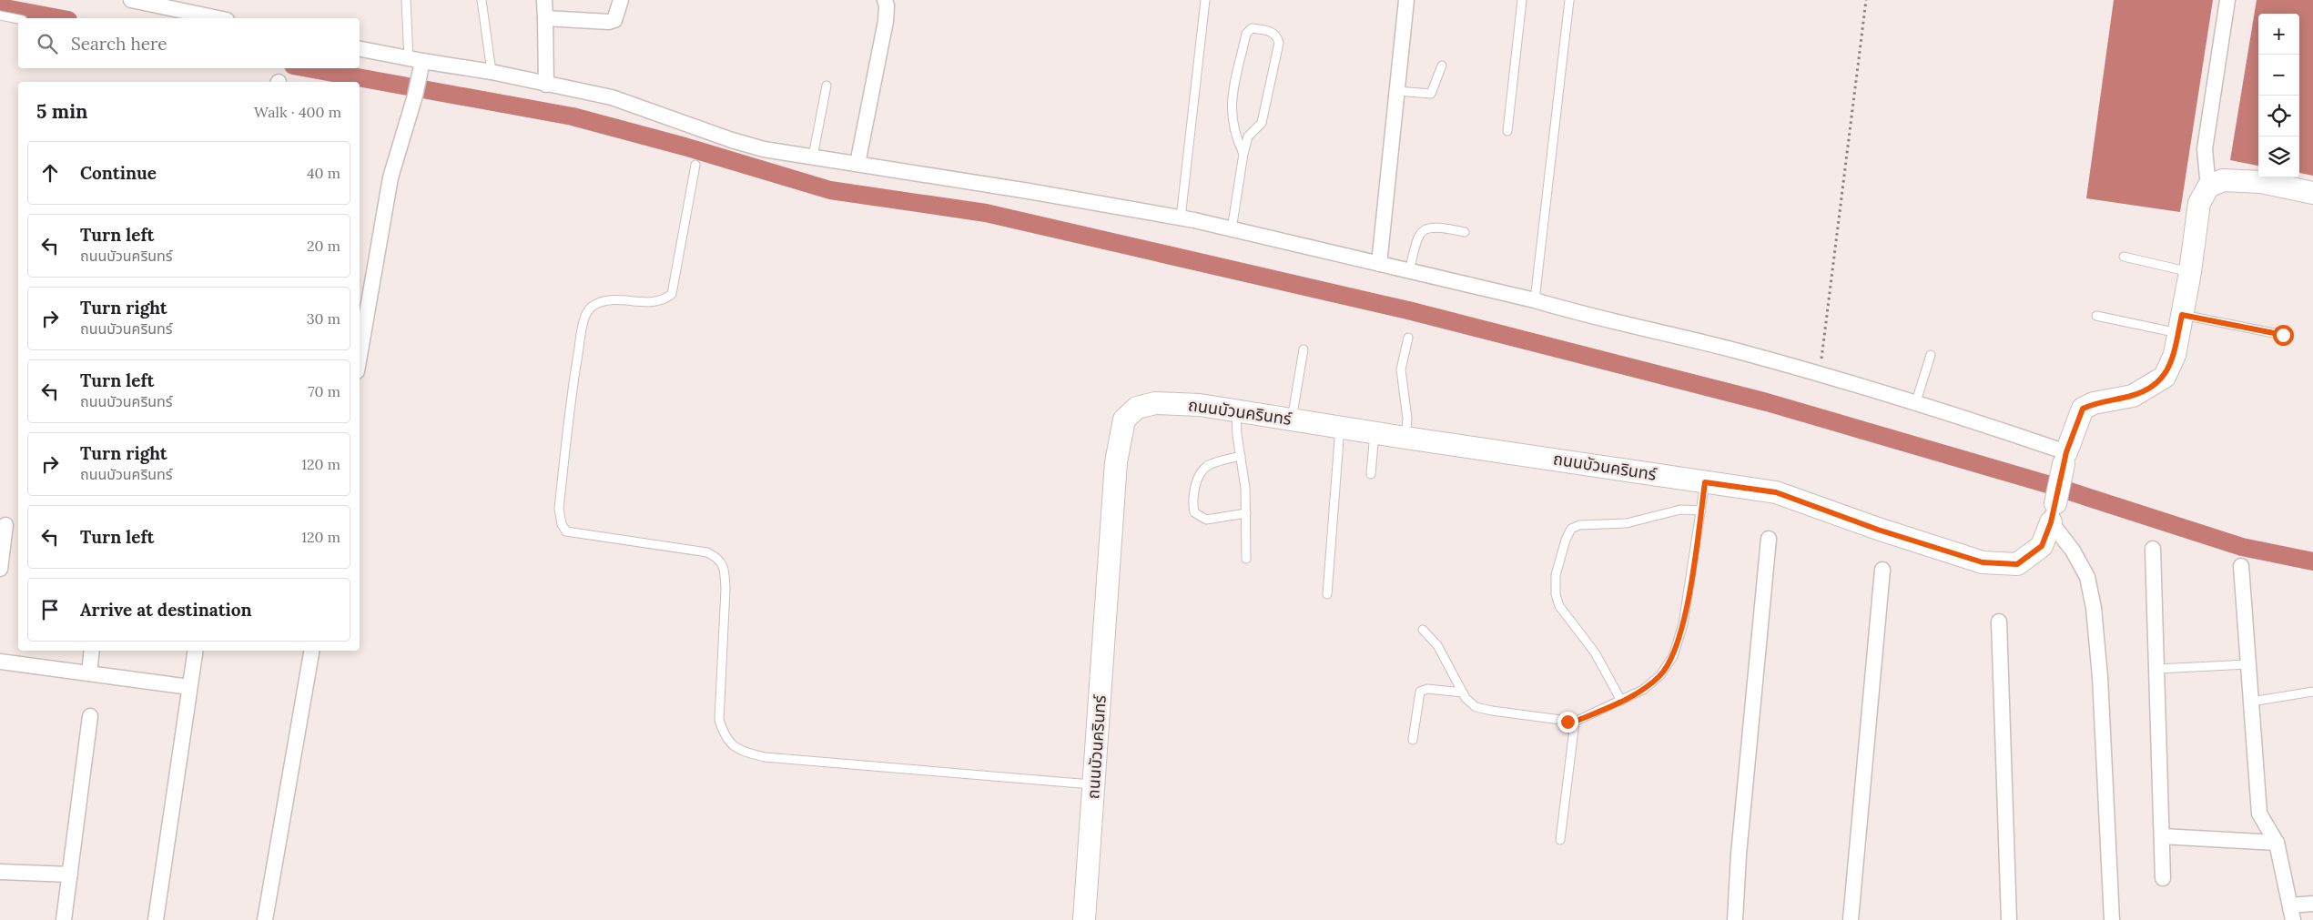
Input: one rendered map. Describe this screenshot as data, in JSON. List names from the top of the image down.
{
  "streets": {
    "street": ["ถนนบัวนครินทร์"]
  },
  "page": {
    "map_buttons": ["+", "−"],
    "search": "Search here",
    "heading": ["5 min", "Walk · 400 m"],
    "list": [
      ["Continue", "40 m"],
      ["Turn left", "ถนนบัวนครินทร์", "20 m"],
      ["Turn right", "ถนนบัวนครินทร์", "30 m"],
      ["Turn left", "ถนนบัวนครินทร์", "70 m"],
      ["Turn right", "ถนนบัวนครินทร์", "120 m"],
      ["Turn left", "120 m"],
      "Arrive at destination"
    ]
  }
}
